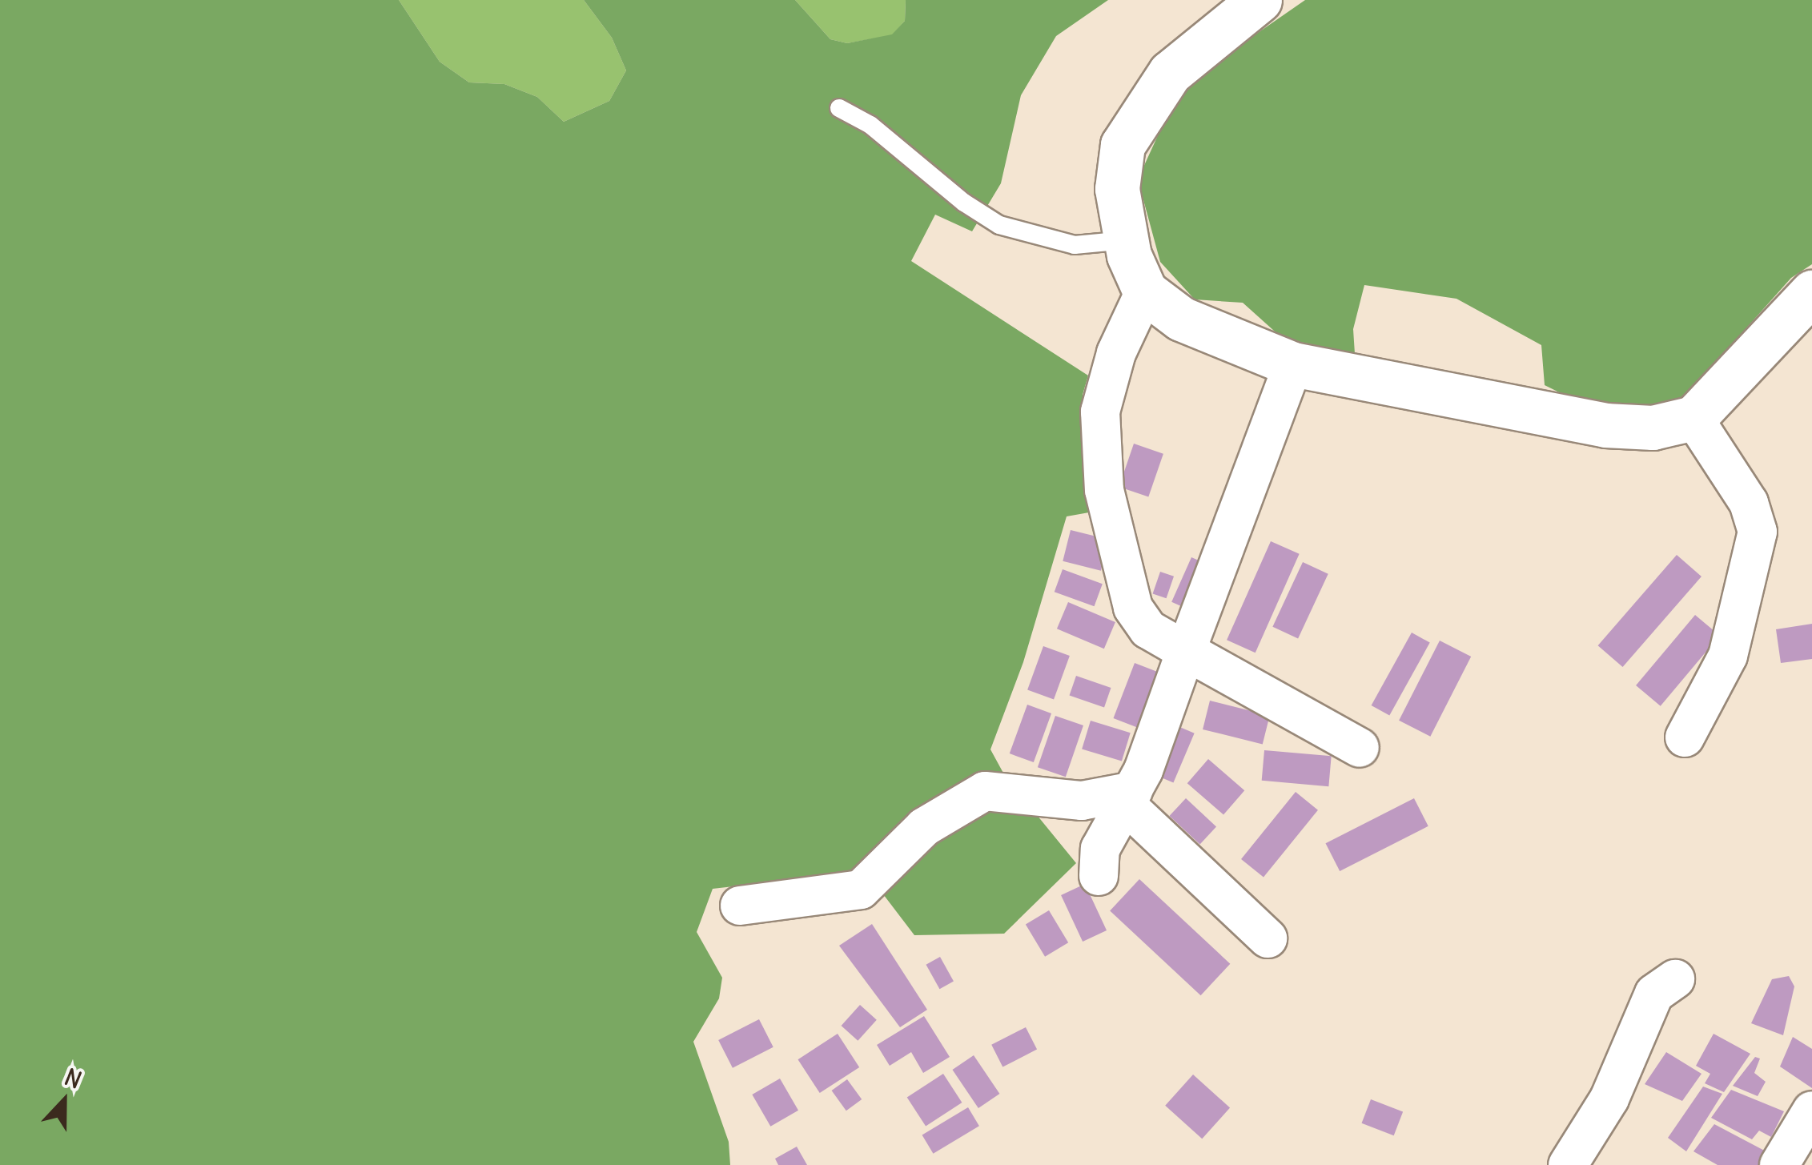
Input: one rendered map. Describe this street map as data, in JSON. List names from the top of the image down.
{
  "north": "top"
}
